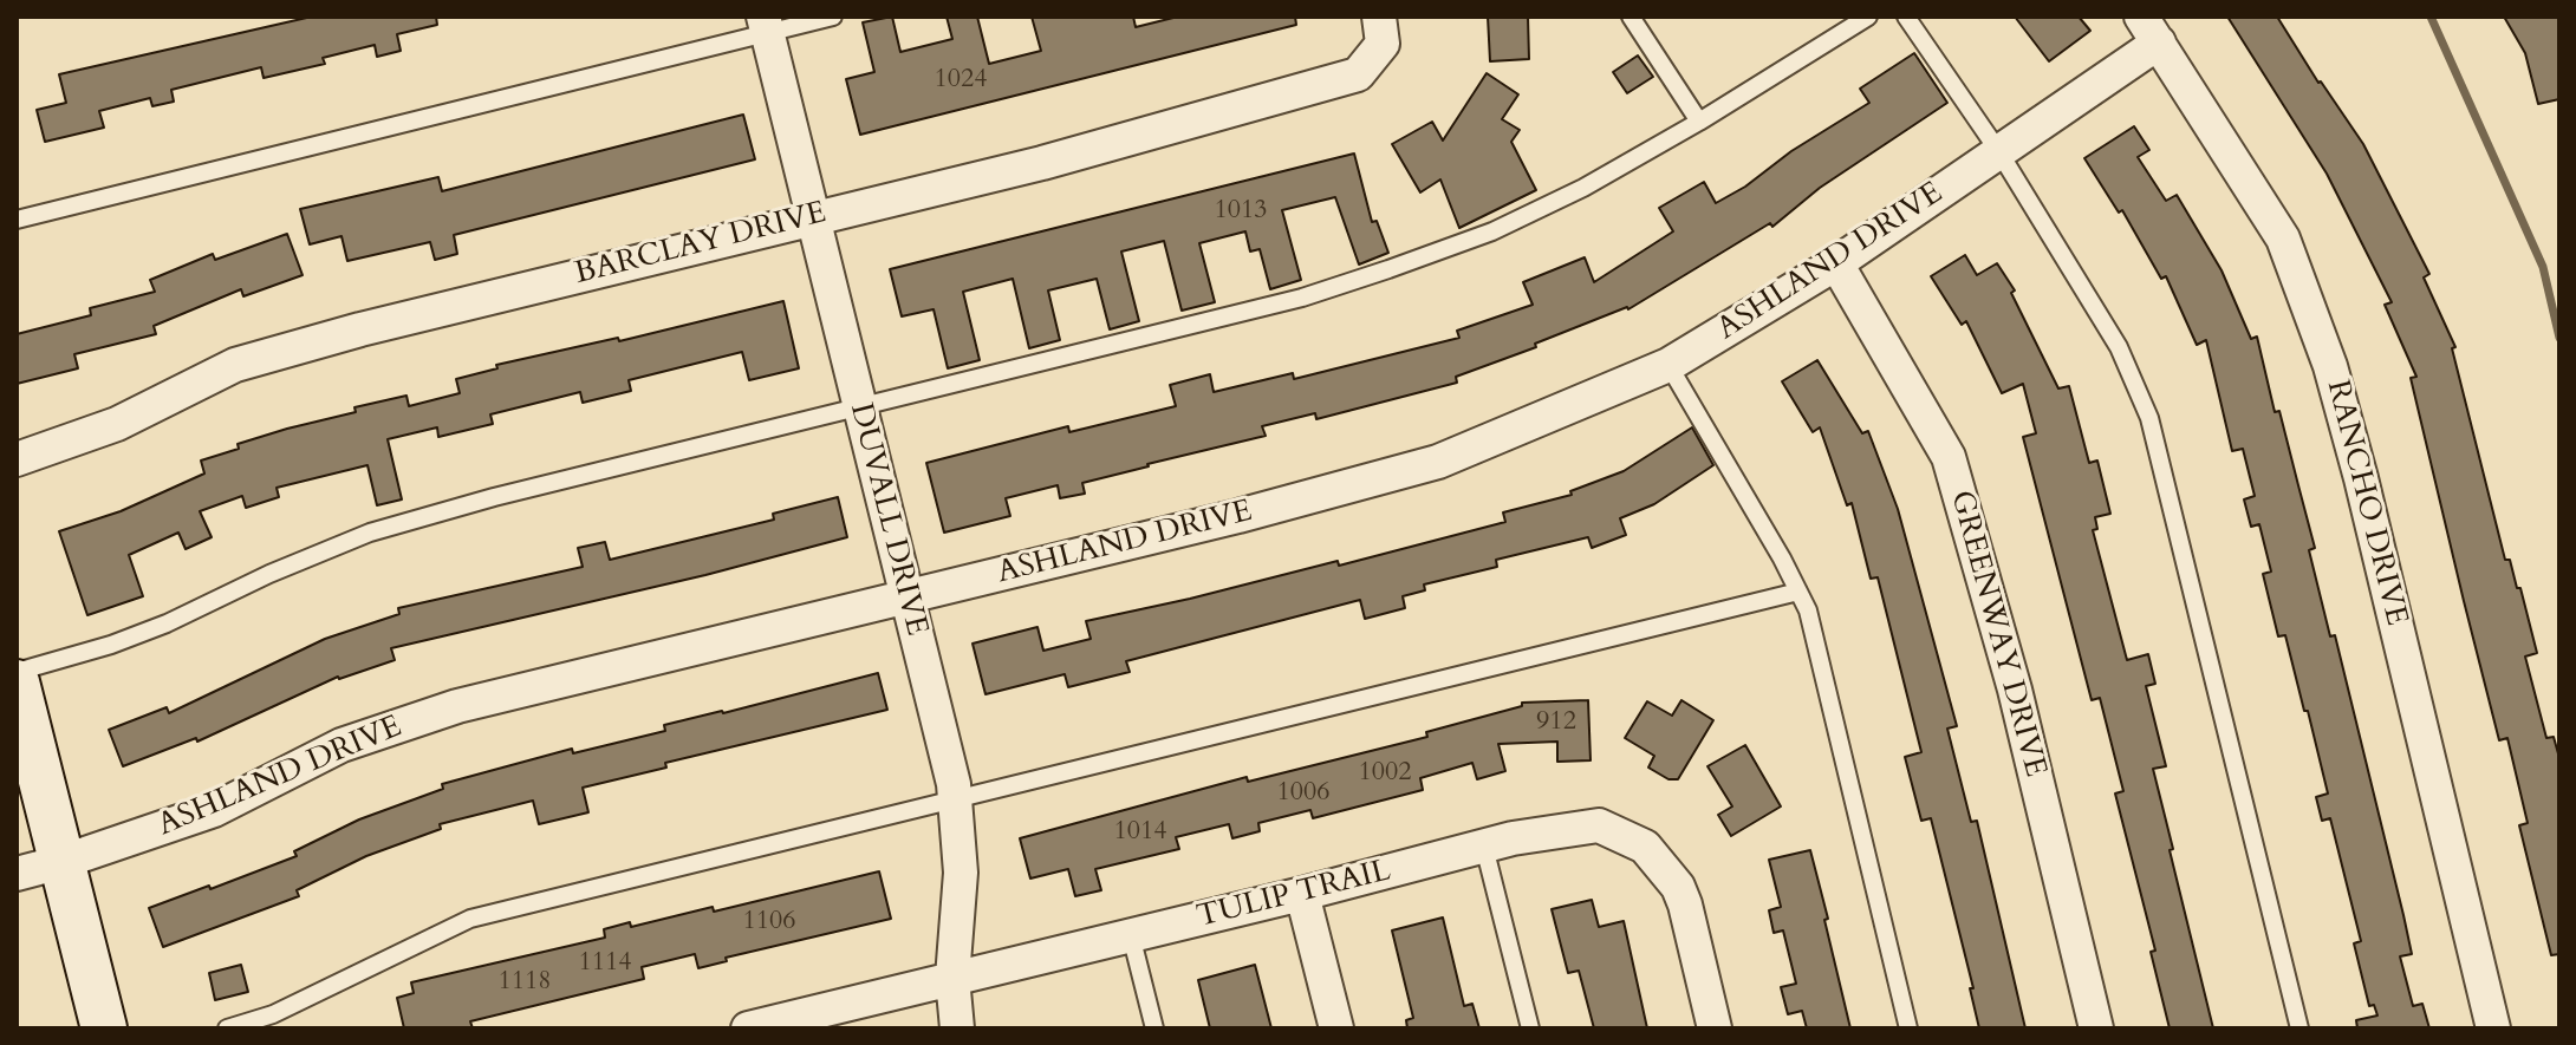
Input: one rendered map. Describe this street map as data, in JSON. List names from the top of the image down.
{
  "streets": {
    "street": [
      "BARCLAY DRIVE",
      "ASHLAND DRIVE",
      "RANCHO DRIVE",
      "DUVALL DRIVE",
      "GREENWAY DRIVE",
      "TULIP TRAIL"
    ]
  },
  "crossings": [
    ["BARCLAY DRIVE", "DUVALL DRIVE"],
    ["ASHLAND DRIVE", "RANCHO DRIVE"],
    ["ASHLAND DRIVE", "DUVALL DRIVE"],
    ["ASHLAND DRIVE", "GREENWAY DRIVE"],
    ["DUVALL DRIVE", "TULIP TRAIL"]
  ],
  "house_numbers": [
    "1024",
    "1013",
    "912",
    "1002",
    "1006",
    "1014",
    "1106",
    "1114",
    "1118"
  ]
}
